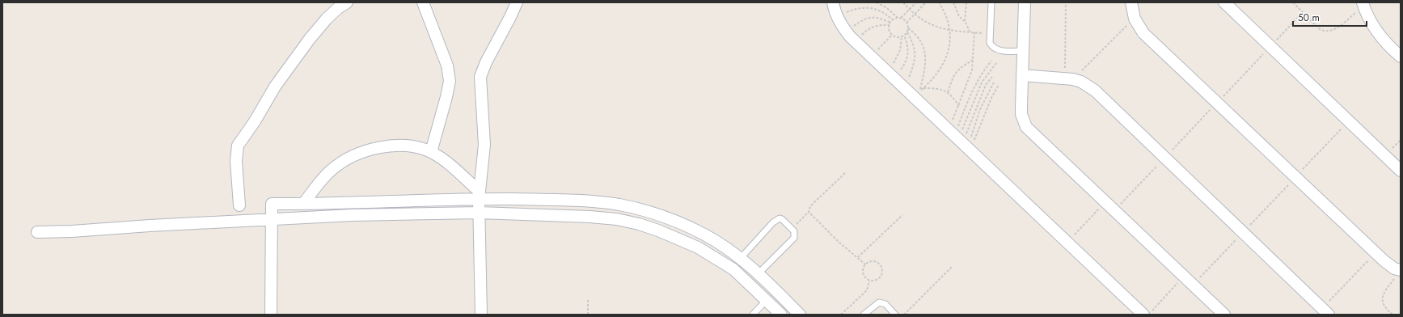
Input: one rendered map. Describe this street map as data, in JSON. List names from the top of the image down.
{
  "scale_bar": "50 m"
}
